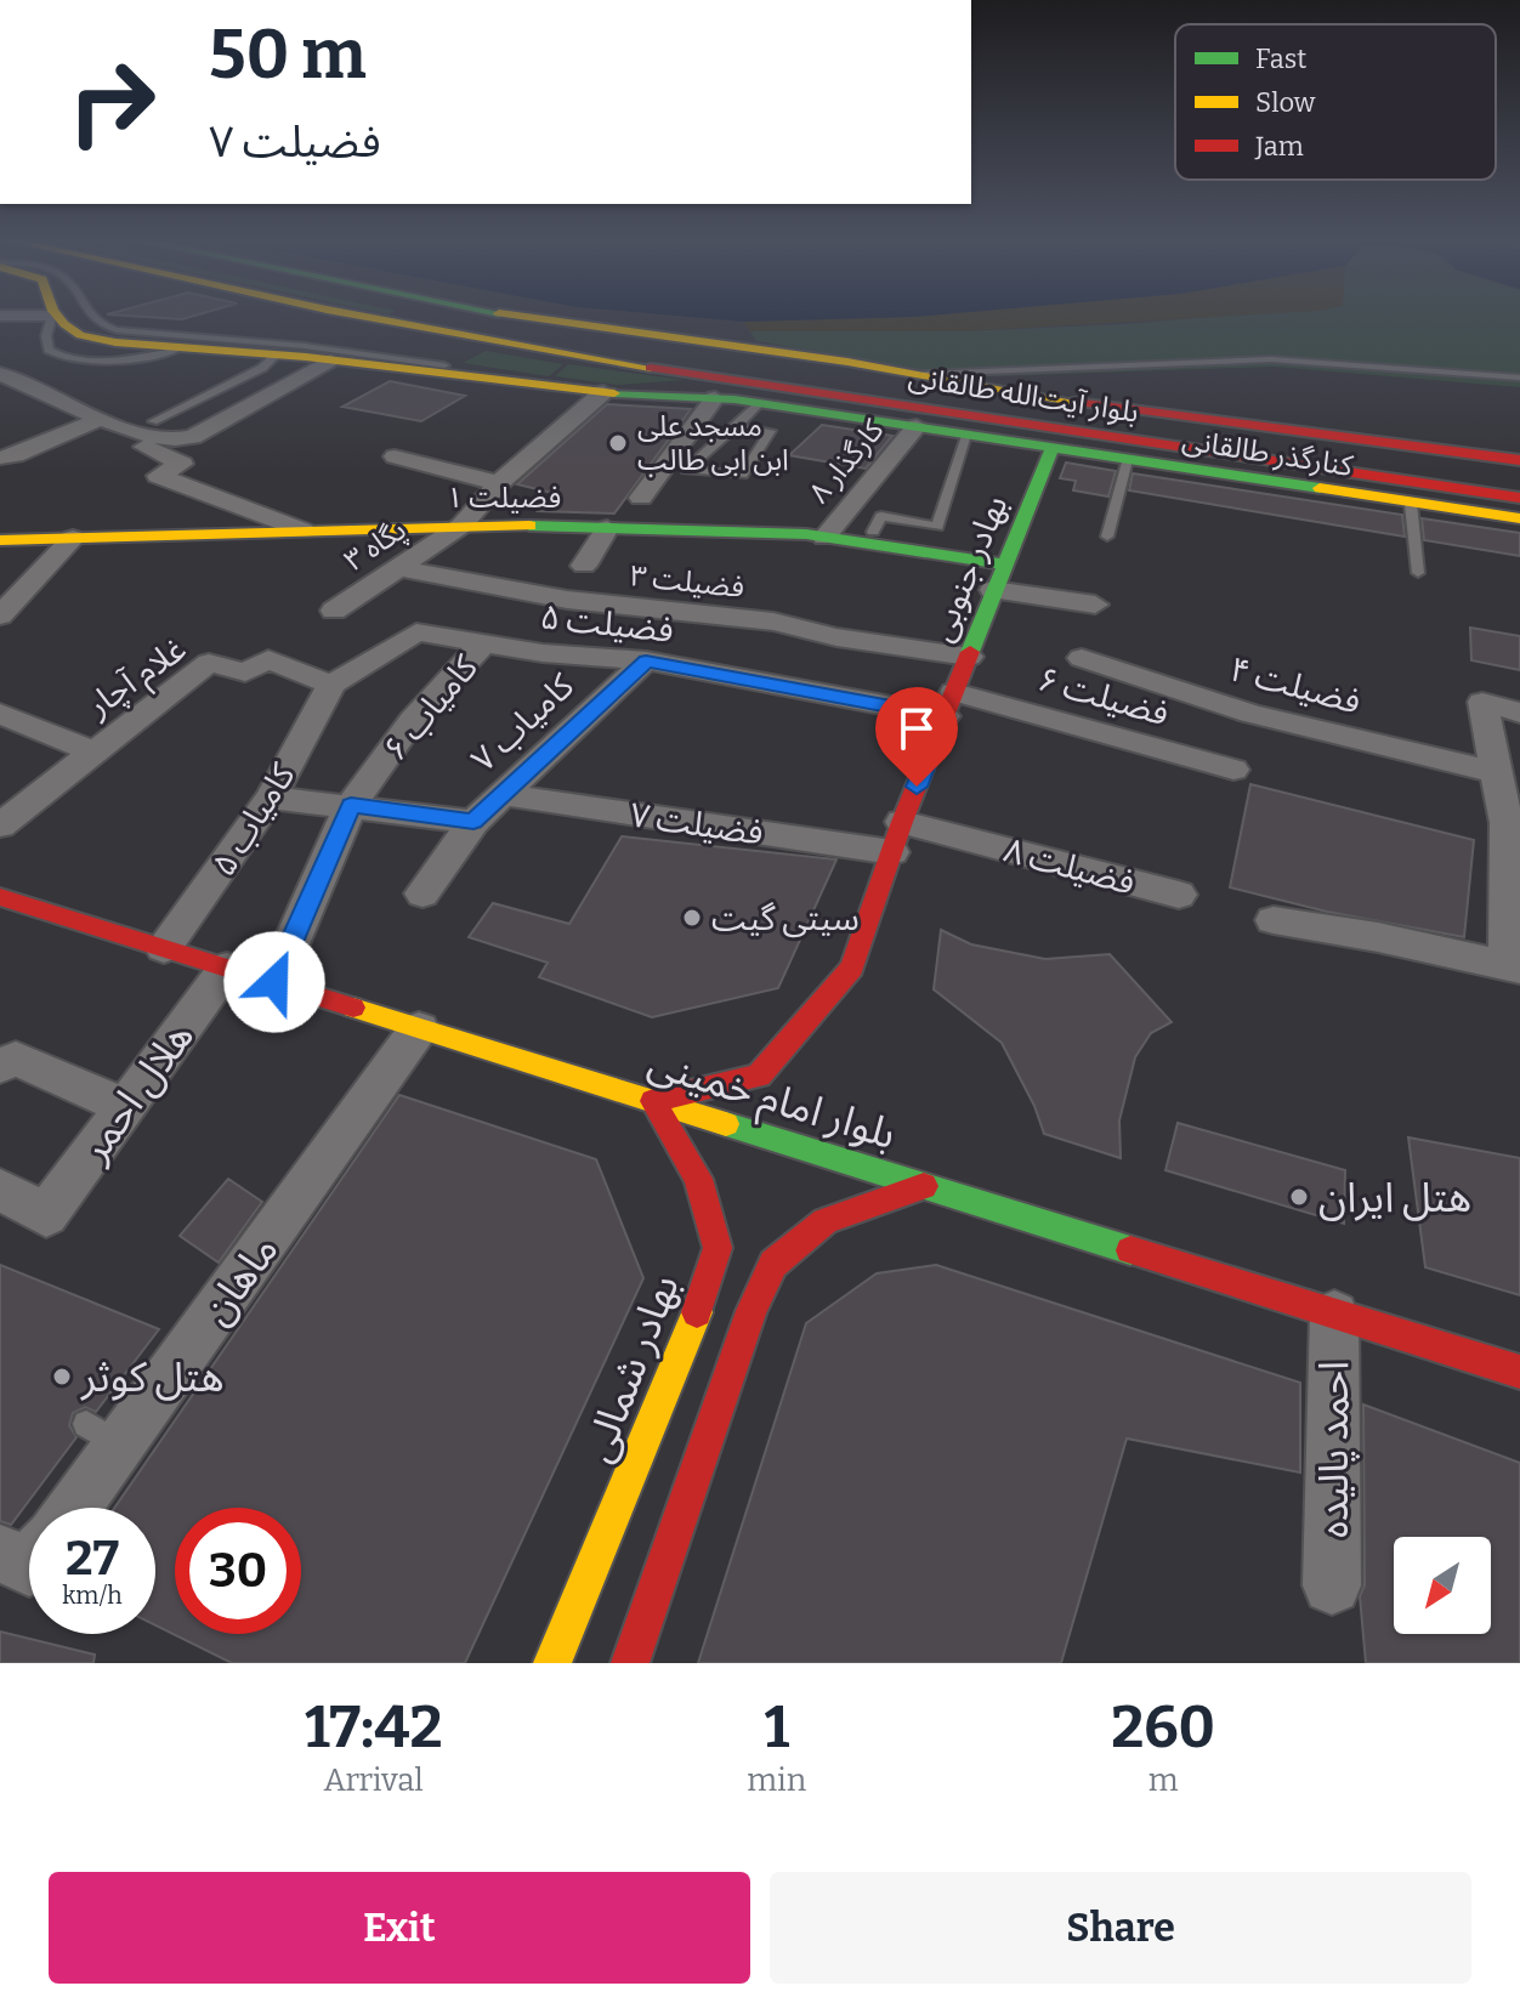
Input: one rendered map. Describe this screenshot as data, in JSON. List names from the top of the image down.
{
  "streets": {
    "main road": [
      "بلوار آیت‌الله طالقانی",
      "کنارگذر طالقانی",
      "فضیلت ۱",
      "بهادر جنوبی",
      "بلوار امام خمینی",
      "بهادر شمالی"
    ],
    "street": [
      "کارگذار ۸",
      "پگاه ۳",
      "فضیلت ۳",
      "فضیلت ۵",
      "غلام آچار",
      "فضیلت ۴",
      "فضیلت ۶",
      "کامیاب ۶",
      "کامیاب ۷",
      "کامیاب ۵",
      "فضیلت ۷",
      "فضیلت ۸",
      "هلال احمر",
      "ماهان",
      "احمد پالیده"
    ]
  },
  "crossings": [
    ["بلوار آیت‌الله طالقانی", "کنارگذر طالقانی"],
    ["کنارگذر طالقانی", "کارگذار ۸"],
    ["کنارگذر طالقانی", "پگاه ۳"],
    ["کنارگذر طالقانی", "بهادر جنوبی"],
    ["کارگذار ۸", "فضیلت ۱"],
    ["فضیلت ۱", "پگاه ۳"],
    ["فضیلت ۱", "بهادر جنوبی"],
    ["پگاه ۳", "فضیلت ۳"],
    ["بهادر جنوبی", "فضیلت ۳"],
    ["بهادر جنوبی", "فضیلت ۵"],
    ["بهادر جنوبی", "فضیلت ۶"],
    ["بهادر جنوبی", "فضیلت ۷"],
    ["بهادر جنوبی", "فضیلت ۸"],
    ["بهادر جنوبی", "بلوار امام خمینی"],
    ["بهادر جنوبی", "بهادر شمالی"],
    ["فضیلت ۵", "غلام آچار"],
    ["فضیلت ۵", "فضیلت ۶"],
    ["فضیلت ۵", "کامیاب ۶"],
    ["فضیلت ۵", "کامیاب ۷"],
    ["فضیلت ۵", "کامیاب ۵"],
    ["غلام آچار", "کامیاب ۵"],
    ["کامیاب ۶", "بلوار امام خمینی"],
    ["کامیاب ۷", "فضیلت ۷"],
    ["کامیاب ۵", "بلوار امام خمینی"],
    ["فضیلت ۷", "فضیلت ۸"],
    ["هلال احمر", "بلوار امام خمینی"],
    ["بلوار امام خمینی", "ماهان"],
    ["بلوار امام خمینی", "بهادر شمالی"],
    ["بلوار امام خمینی", "احمد پالیده"]
  ],
  "places": [
    "مسجد علی ابن ابی طالب",
    "سیتی گیت",
    "هتل ایران",
    "هتل کوثر"
  ],
  "legend": ["Fast", "Slow", "Jam"],
  "north": "bottom left",
  "page": {
    "turn": ["50 m", "فضیلت ۷"],
    "speed": "27 km/h",
    "limit": "30",
    "eta": [
      "17:42",
      "Arrival",
      "1",
      "min",
      "260",
      "m"
    ],
    "buttons": ["Exit", "Share"]
  }
}
